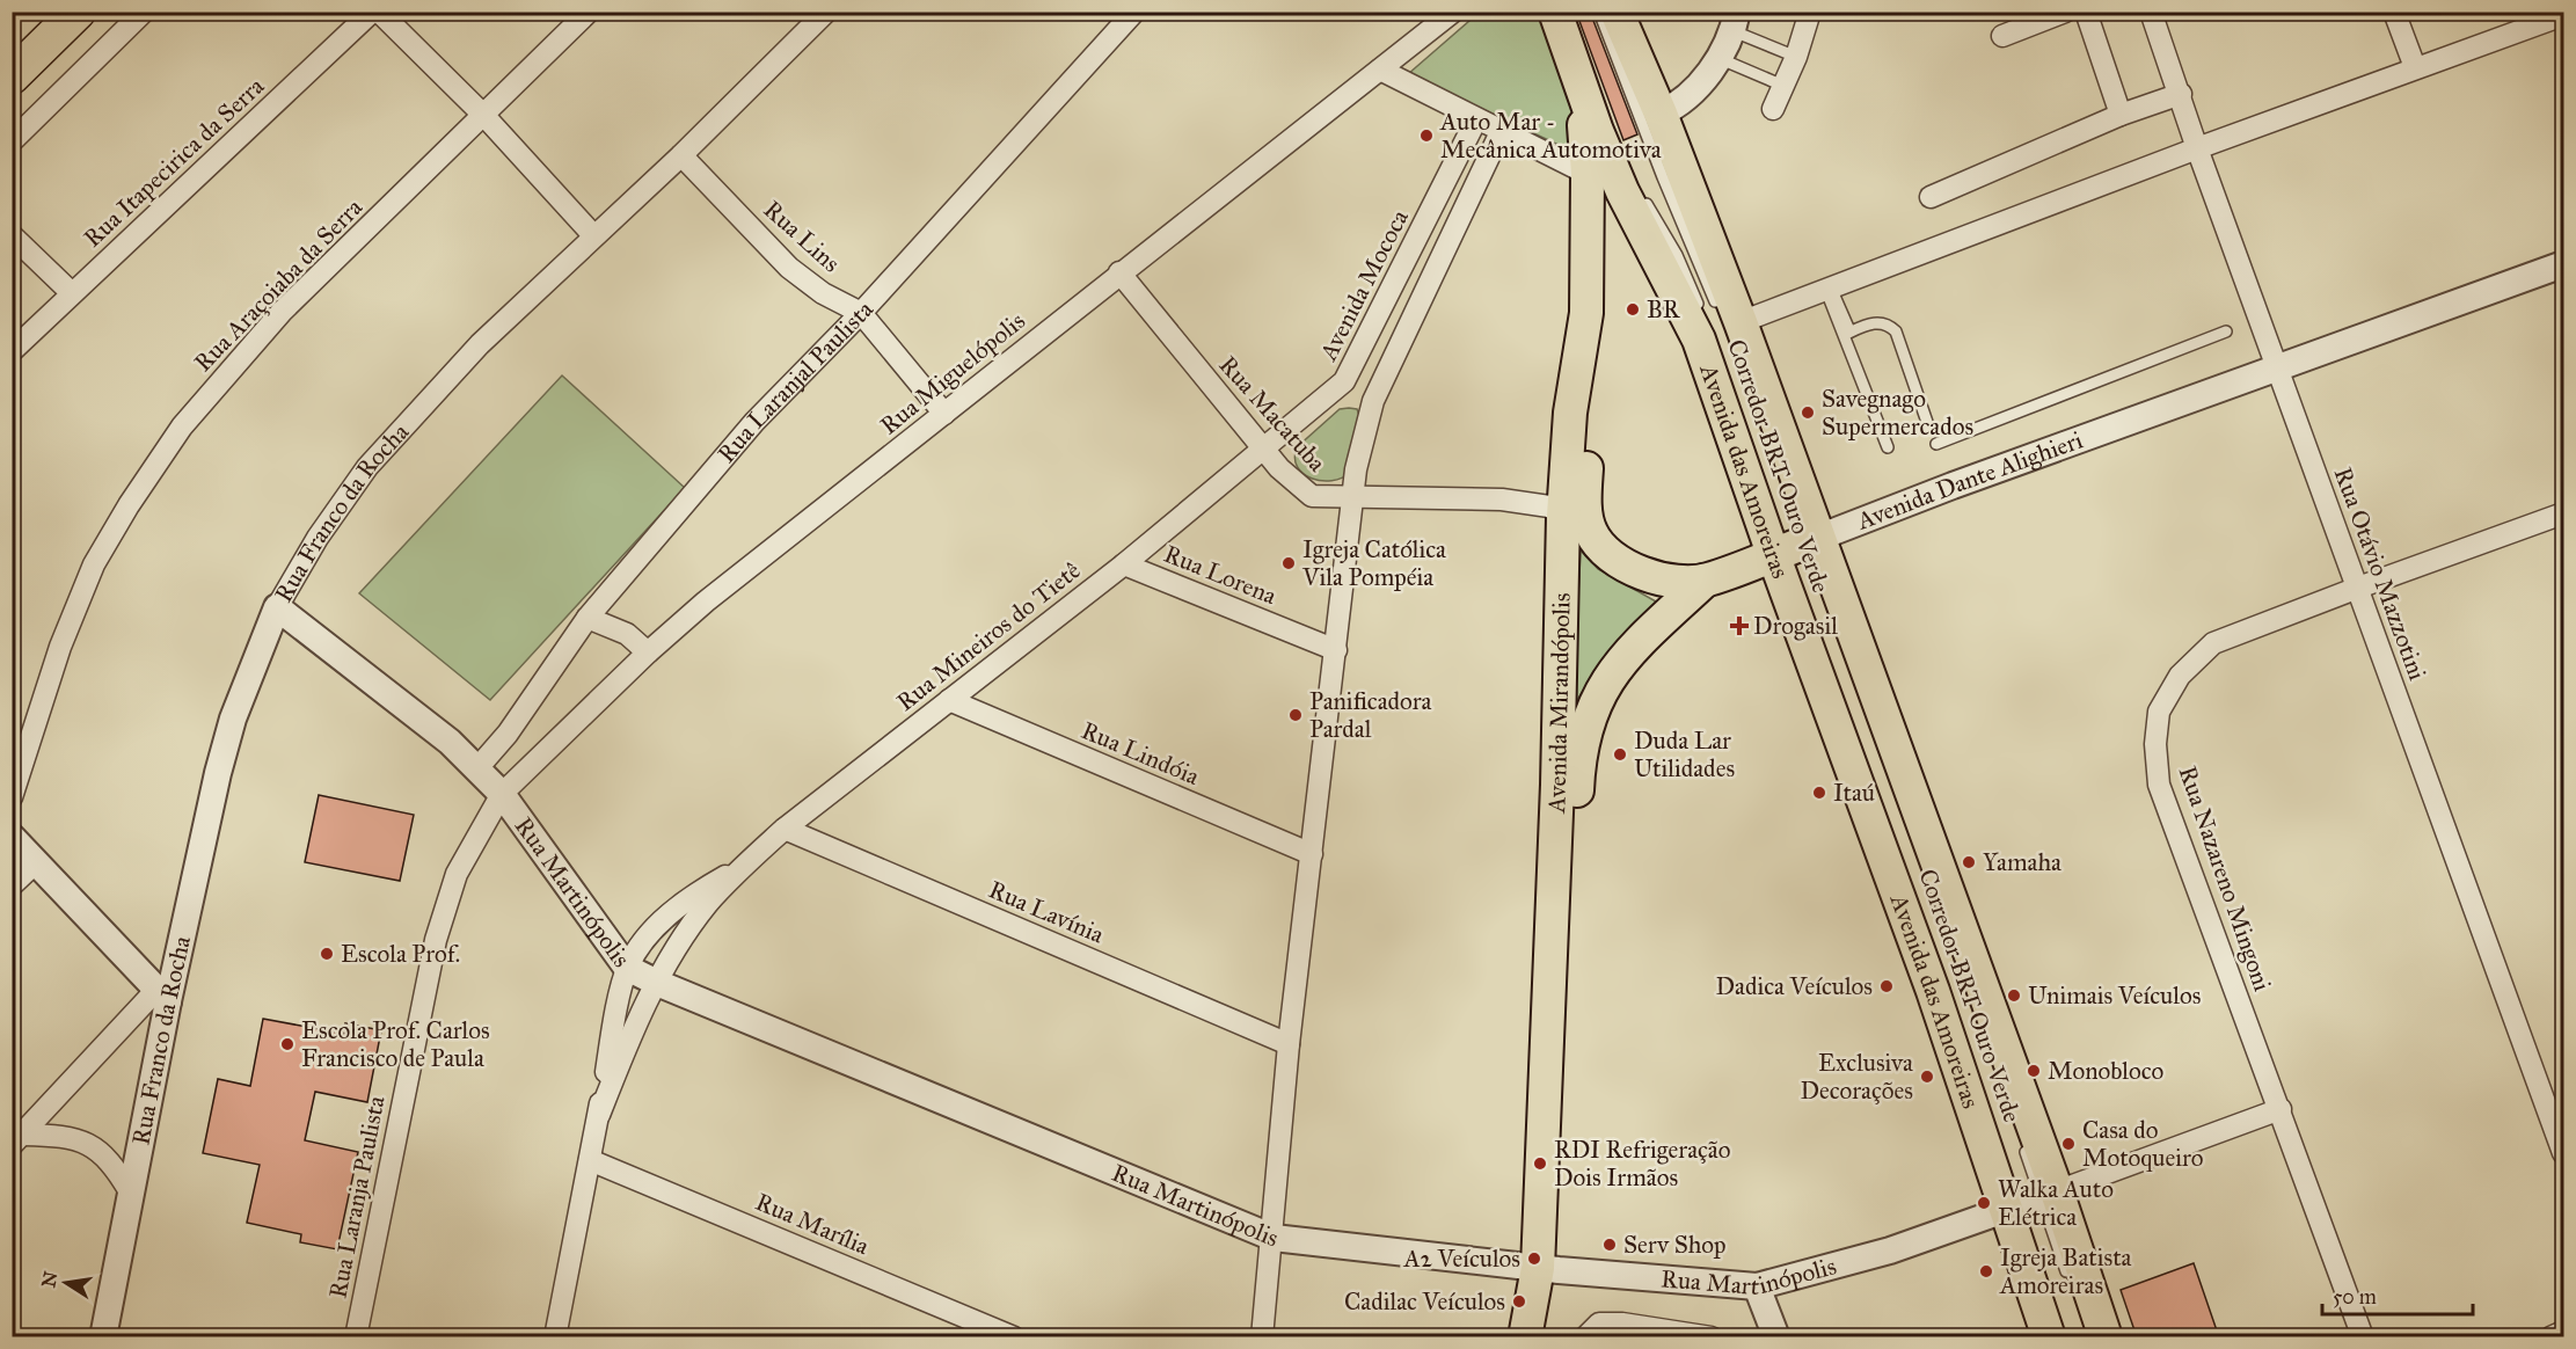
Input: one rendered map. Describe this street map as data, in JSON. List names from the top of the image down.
{
  "streets": {
    "main road": ["Avenida das Amoreiras", "Avenida Dante Alighieri", "Avenida Mirandópolis"],
    "street": [
      "Rua Itapecirica da Serra",
      "Rua Lins",
      "Rua Araçoiaba da Serra",
      "Avenida Mococa",
      "Rua Miguelópolis",
      "Rua Laranjal Paulista",
      "Rua Macatuba",
      "Rua Franco da Rocha",
      "Rua Otávio Mazzotini",
      "Rua Lorena",
      "Rua Mineiros do Tietê",
      "Rua Lindóia",
      "Rua Nazareno Mingoni",
      "Rua Martinópolis",
      "Rua Lavínia",
      "Rua Laranja Paulista",
      "Rua Marília"
    ],
    "lane": ["Corredor BRT Ouro Verde"]
  },
  "crossings": [
    ["Rua Lins", "Rua Miguelópolis"],
    ["Rua Lins", "Rua Laranjal Paulista"],
    ["Rua Lins", "Rua Franco da Rocha"],
    ["Avenida Mococa", "Rua Macatuba"],
    ["Avenida Mococa", "Rua Mineiros do Tietê"],
    ["Rua Miguelópolis", "Rua Macatuba"],
    ["Rua Miguelópolis", "Rua Martinópolis"],
    ["Rua Miguelópolis", "Rua Laranja Paulista"],
    ["Rua Laranjal Paulista", "Rua Martinópolis"],
    ["Rua Macatuba", "Avenida Dante Alighieri"],
    ["Rua Macatuba", "Rua Mineiros do Tietê"],
    ["Rua Macatuba", "Avenida Mirandópolis"],
    ["Corredor BRT Ouro Verde", "Avenida das Amoreiras"],
    ["Corredor BRT Ouro Verde", "Rua Martinópolis"],
    ["Avenida das Amoreiras", "Avenida Dante Alighieri"],
    ["Avenida das Amoreiras", "Avenida Mirandópolis"],
    ["Avenida das Amoreiras", "Rua Martinópolis"],
    ["Avenida Dante Alighieri", "Rua Otávio Mazzotini"],
    ["Avenida Dante Alighieri", "Avenida Mirandópolis"],
    ["Rua Franco da Rocha", "Rua Martinópolis"],
    ["Rua Otávio Mazzotini", "Rua Nazareno Mingoni"],
    ["Rua Lorena", "Rua Mineiros do Tietê"],
    ["Rua Mineiros do Tietê", "Rua Lindóia"],
    ["Rua Mineiros do Tietê", "Rua Martinópolis"],
    ["Rua Mineiros do Tietê", "Rua Lavínia"],
    ["Rua Mineiros do Tietê", "Rua Marília"],
    ["Avenida Mirandópolis", "Rua Martinópolis"],
    ["Rua Nazareno Mingoni", "Rua Martinópolis"],
    ["Rua Martinópolis", "Rua Laranja Paulista"]
  ],
  "places": {
    "other": [
      "Auto Mar - Mecânica Automotiva",
      "BR",
      "Savegnago Supermercados",
      "Igreja Católica Vila Pompéia",
      "Panificadora Pardal",
      "Duda Lar Utilidades",
      "Itaú",
      "Yamaha",
      "Escola Prof.",
      "Dadica Veículos",
      "Unimais Veículos",
      "Escola Prof. Carlos Francisco de Paula",
      "Monobloco",
      "Exclusiva Decorações",
      "Casa do Motoqueiro",
      "RDI Refrigeração Dois Irmãos",
      "Walka Auto Elétrica",
      "Serv Shop",
      "A2 Veículos",
      "Igreja Batista Amoreiras",
      "Cadilac Veículos"
    ],
    "health": ["Drogasil"]
  },
  "scale_bar": "50 m",
  "north": "left"
}
